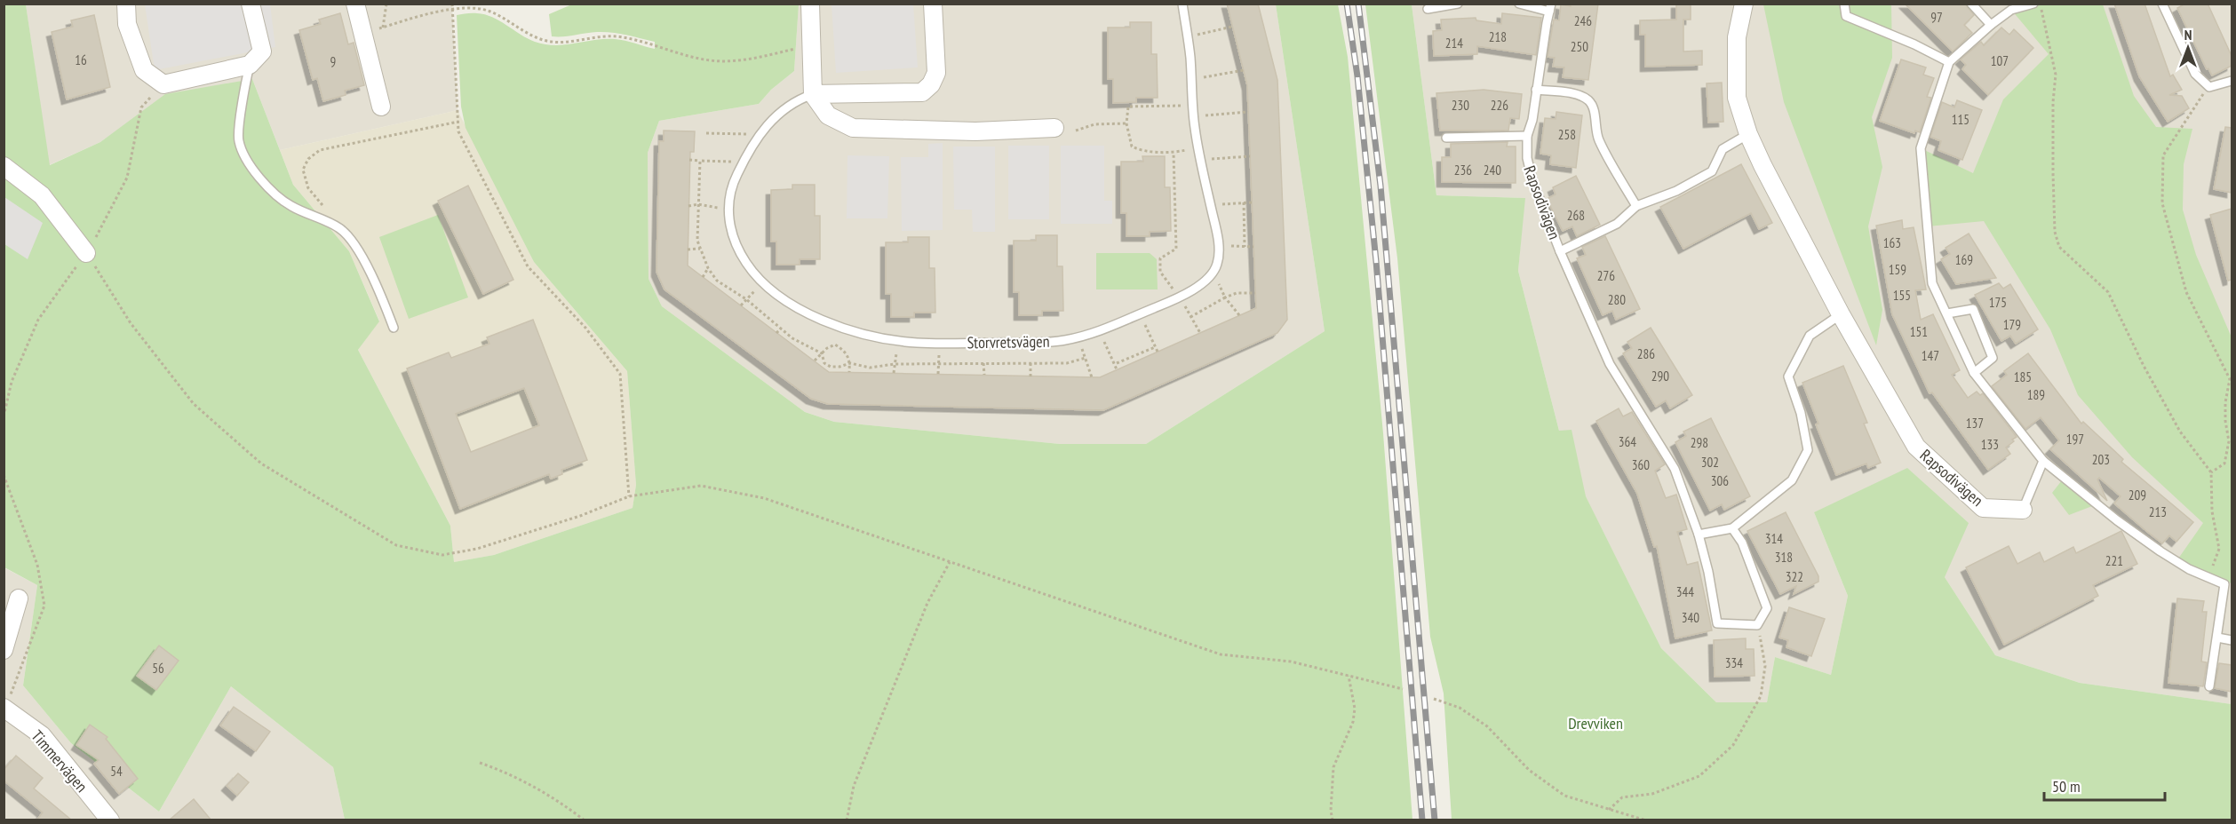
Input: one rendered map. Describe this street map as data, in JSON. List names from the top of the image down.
{
  "streets": {
    "street": ["Rapsodivägen", "Storvretsvägen", "Timmervägen"]
  },
  "parks": ["Drevviken"],
  "house_numbers": [
    "97",
    "246",
    "218",
    "214",
    "250",
    "16",
    "107",
    "9",
    "230",
    "226",
    "115",
    "258",
    "236",
    "240",
    "268",
    "163",
    "169",
    "159",
    "276",
    "155",
    "280",
    "175",
    "179",
    "151",
    "286",
    "147",
    "290",
    "185",
    "189",
    "137",
    "197",
    "364",
    "298",
    "133",
    "203",
    "302",
    "360",
    "306",
    "209",
    "213",
    "314",
    "318",
    "221",
    "322",
    "344",
    "340",
    "334",
    "56",
    "54"
  ],
  "scale_bar": "50 m",
  "north": "top"
}
